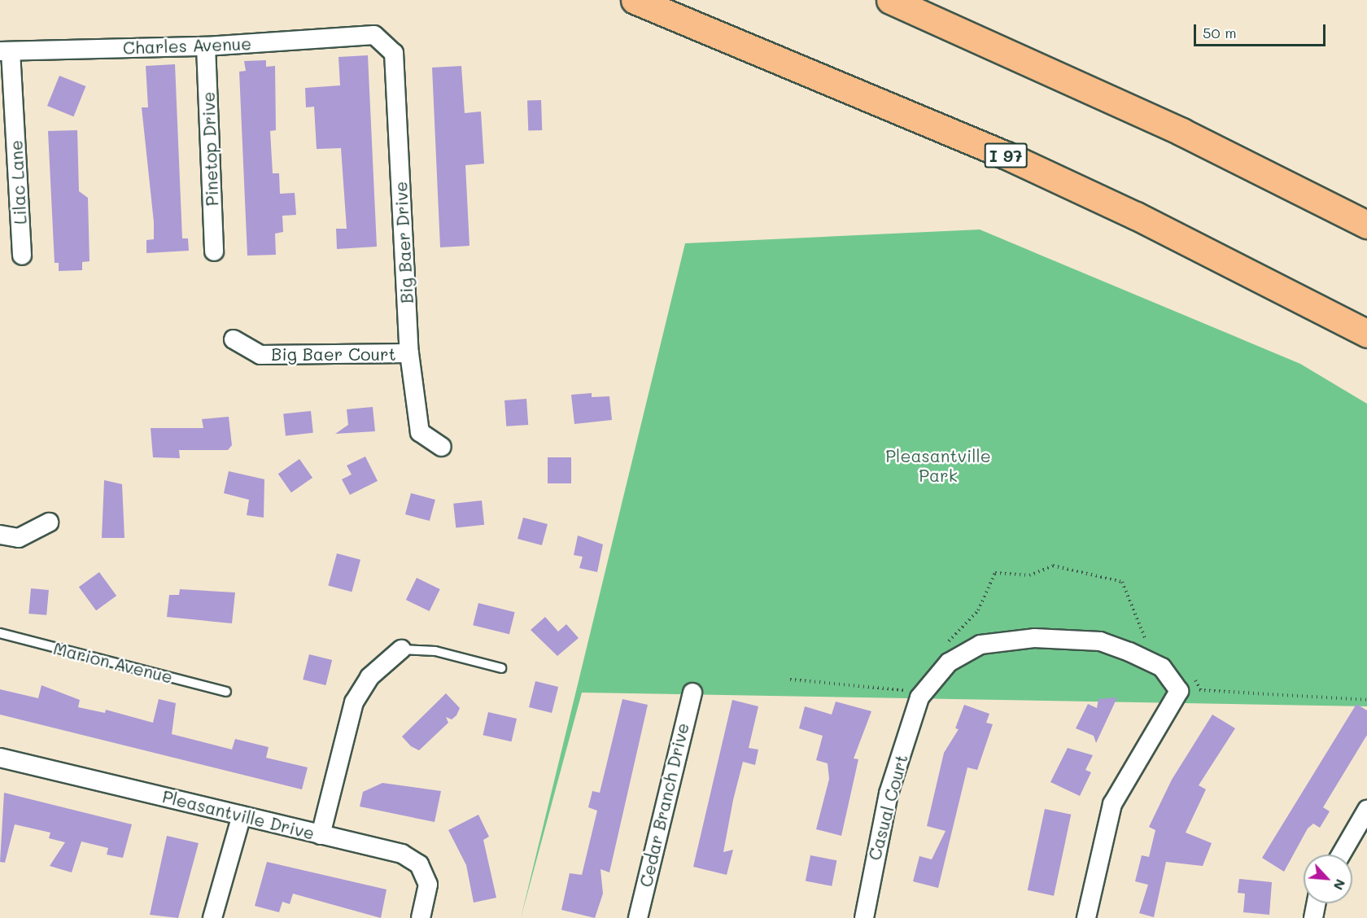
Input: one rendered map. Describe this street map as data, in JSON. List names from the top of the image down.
{
  "streets": {
    "highway": ["I 97"],
    "street": [
      "Charles Avenue",
      "Pinetop Drive",
      "Lilac Lane",
      "Big Baer Drive",
      "Big Baer Court",
      "Cedar Branch Drive",
      "Casual Court",
      "Pleasantville Drive"
    ],
    "lane": ["Marion Avenue"]
  },
  "crossings": [
    ["Charles Avenue", "Pinetop Drive"],
    ["Charles Avenue", "Lilac Lane"],
    ["Charles Avenue", "Big Baer Drive"],
    ["Big Baer Drive", "Big Baer Court"]
  ],
  "parks": ["Pleasantville Park"],
  "scale_bar": "50 m",
  "north": "bottom right"
}
